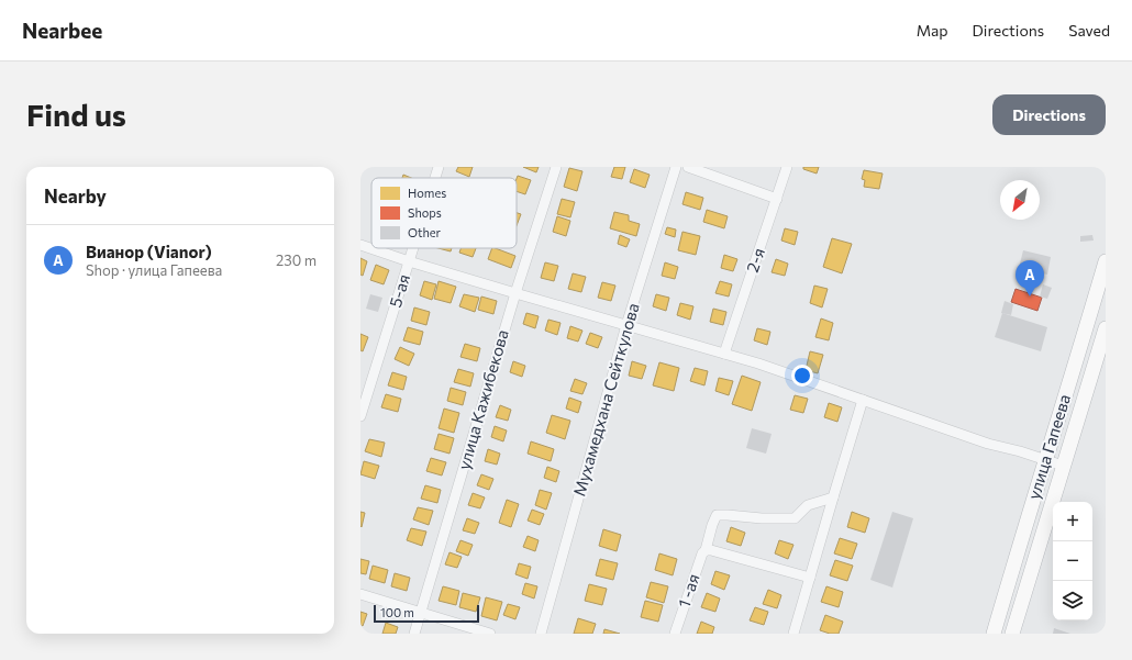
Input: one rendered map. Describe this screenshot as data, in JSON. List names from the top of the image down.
{
  "streets": {
    "highway": ["улица Гапеева"],
    "street": [
      "2-я",
      "5-ая",
      "улица Кажибекова",
      "Мухамедхана Сейткулова",
      "1 -ая"
    ]
  },
  "legend": ["Homes", "Shops", "Other"],
  "scale_bar": "100 m",
  "north": "bottom left",
  "page": {
    "header": "Nearbee",
    "nav": ["Map", "Directions", "Saved"],
    "buttons": "Directions",
    "title": "Find us",
    "heading": "Nearby",
    "list": [
      {
        "mark": "A",
        "name": "Вианор (Vianor)",
        "note": "Shop · улица Гапеева",
        "value": "230 m"
      }
    ],
    "pins": "A",
    "map_buttons": ["+", "−"],
    "scale": "100 m"
  }
}
